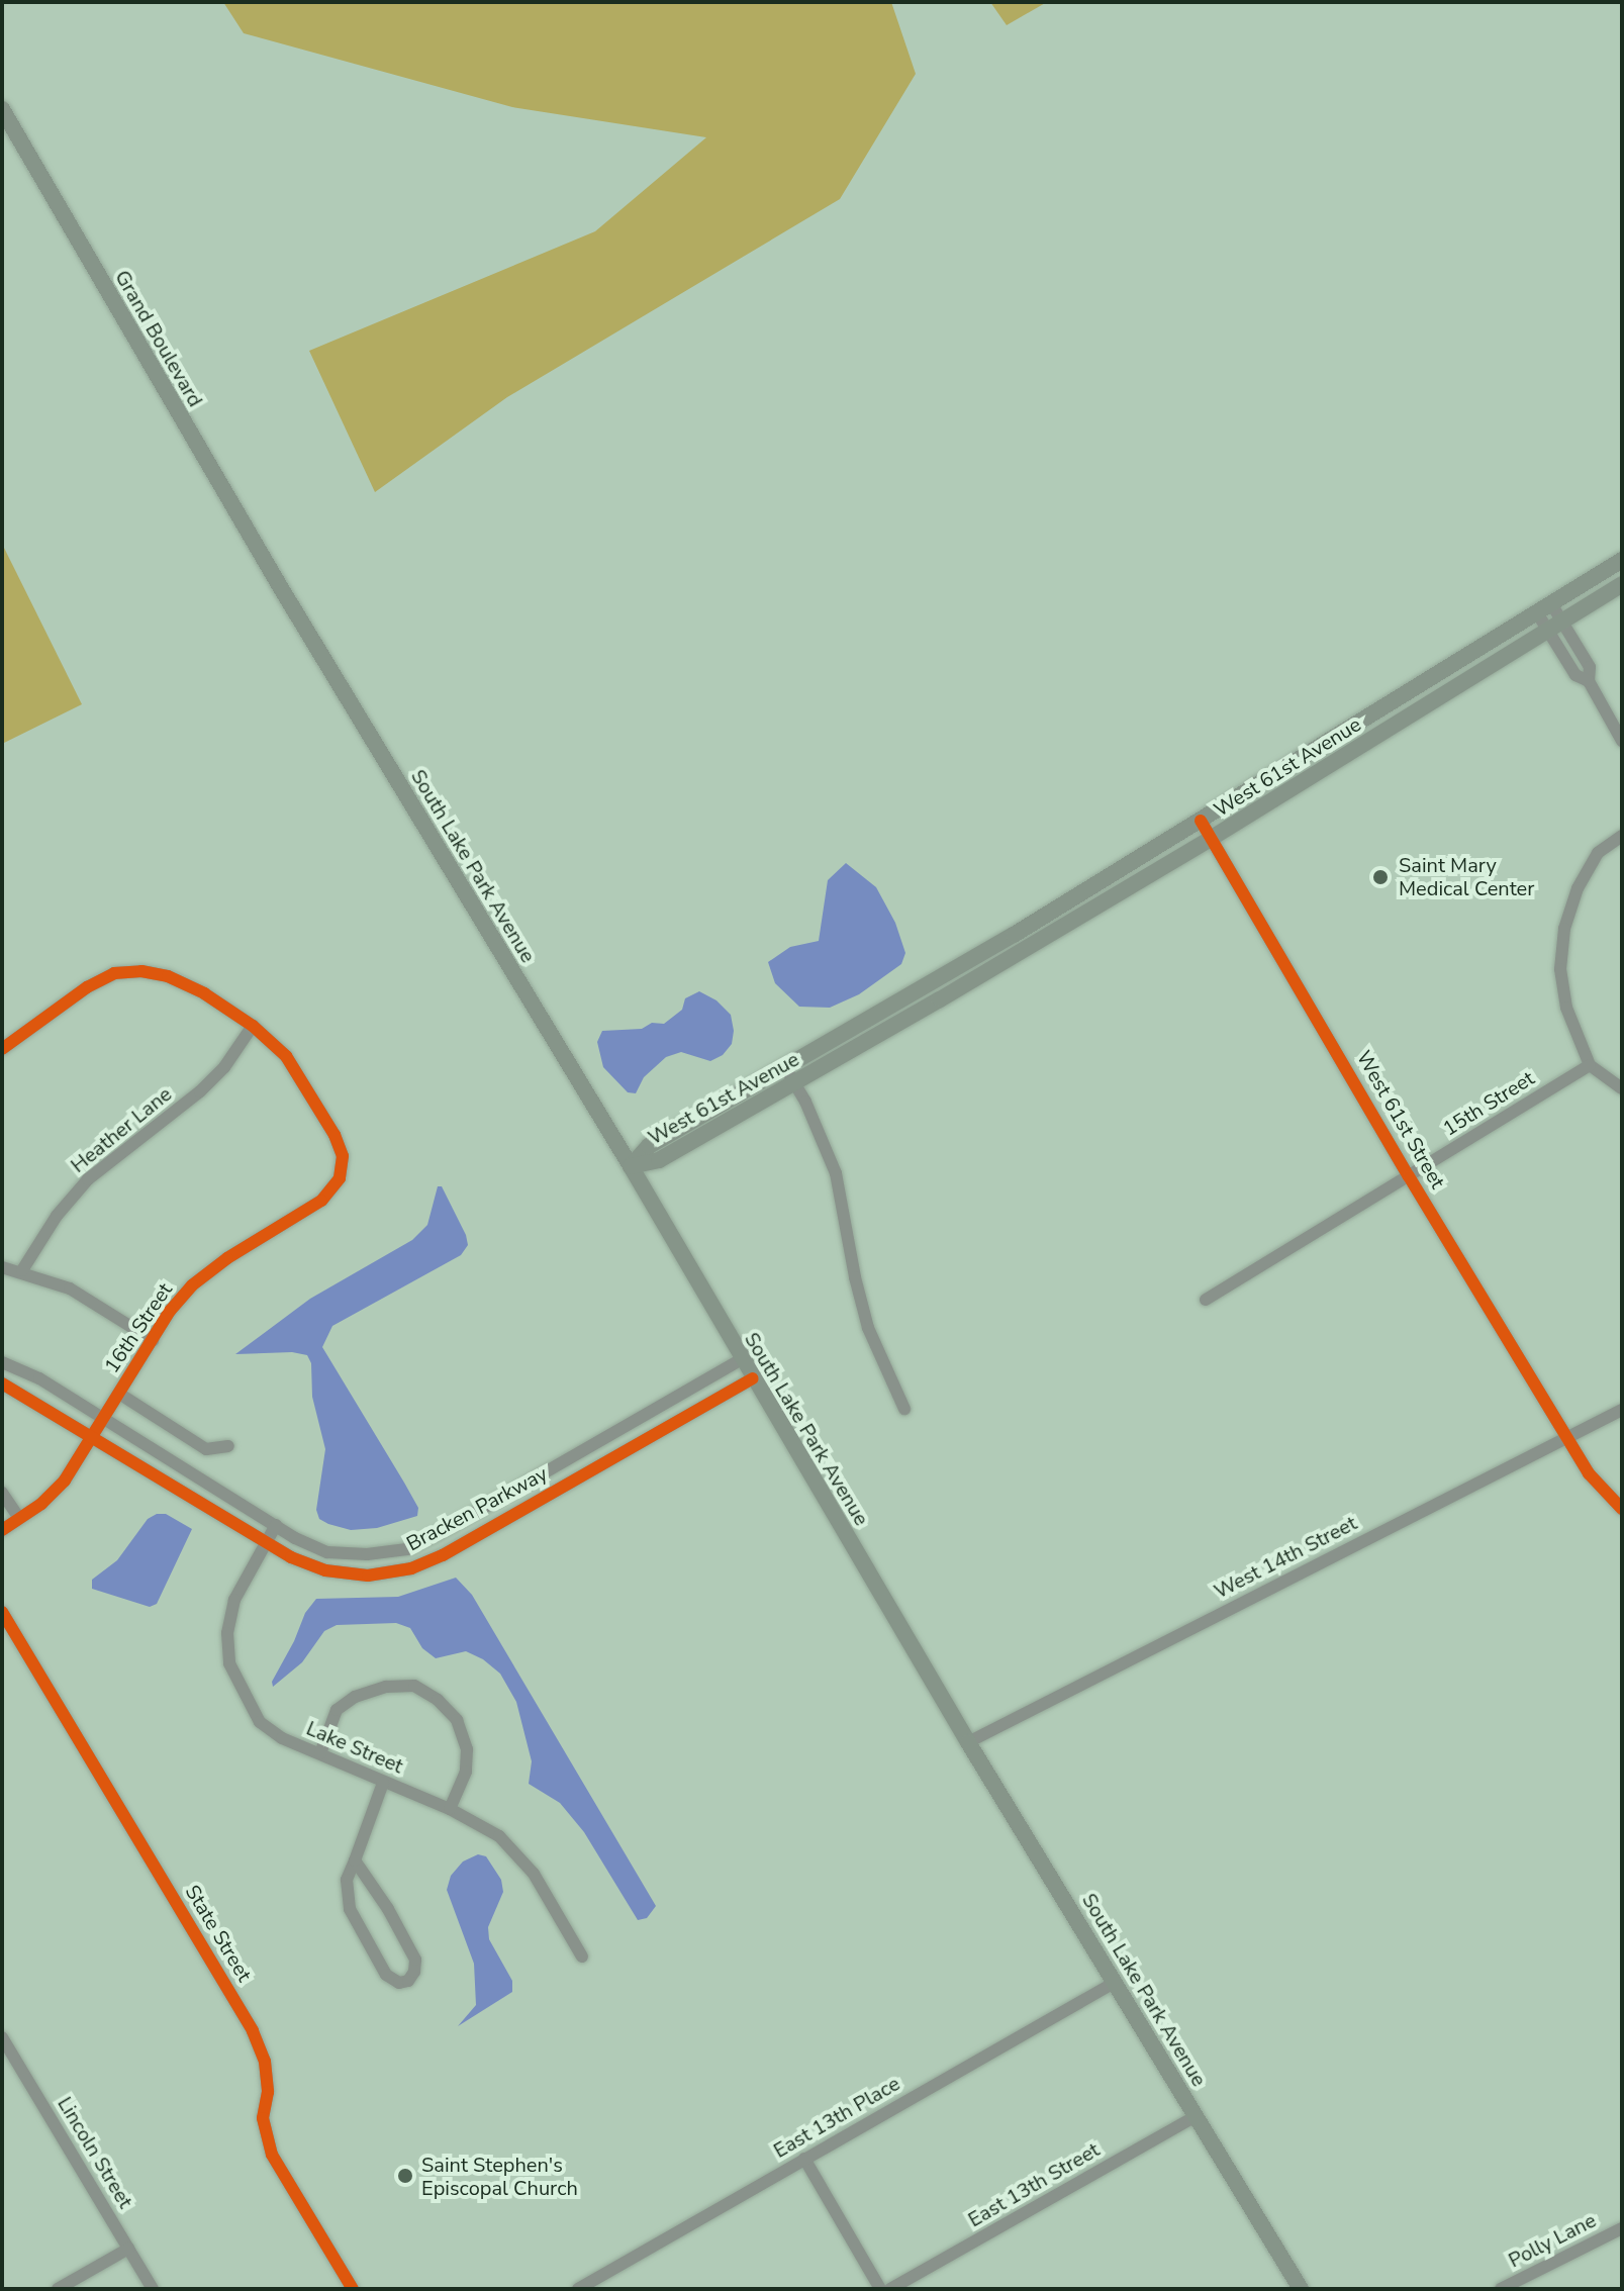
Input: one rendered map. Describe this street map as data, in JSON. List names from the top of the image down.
{
  "streets": {
    "main road": ["Grand Boulevard", "West 61st Avenue", "South Lake Park Avenue"],
    "street": [
      "15th Street",
      "West 61st Street",
      "Heather Lane",
      "16th Street",
      "Bracken Parkway",
      "West 14th Street",
      "Lake Street",
      "State Street",
      "East 13th Place",
      "Lincoln Street",
      "East 13th Street",
      "Polly Lane"
    ]
  },
  "crossings": [
    ["Grand Boulevard", "South Lake Park Avenue"],
    ["West 61st Avenue", "South Lake Park Avenue"],
    ["West 61st Avenue", "West 61st Street"],
    ["South Lake Park Avenue", "Bracken Parkway"],
    ["South Lake Park Avenue", "West 14th Street"],
    ["South Lake Park Avenue", "East 13th Place"],
    ["South Lake Park Avenue", "East 13th Street"],
    ["15th Street", "West 61st Street"],
    ["West 61st Street", "West 14th Street"],
    ["Heather Lane", "16th Street"],
    ["16th Street", "Bracken Parkway"],
    ["Bracken Parkway", "Lake Street"]
  ],
  "places": ["Saint Mary Medical Center", "Saint Stephen's Episcopal Church"]
}
